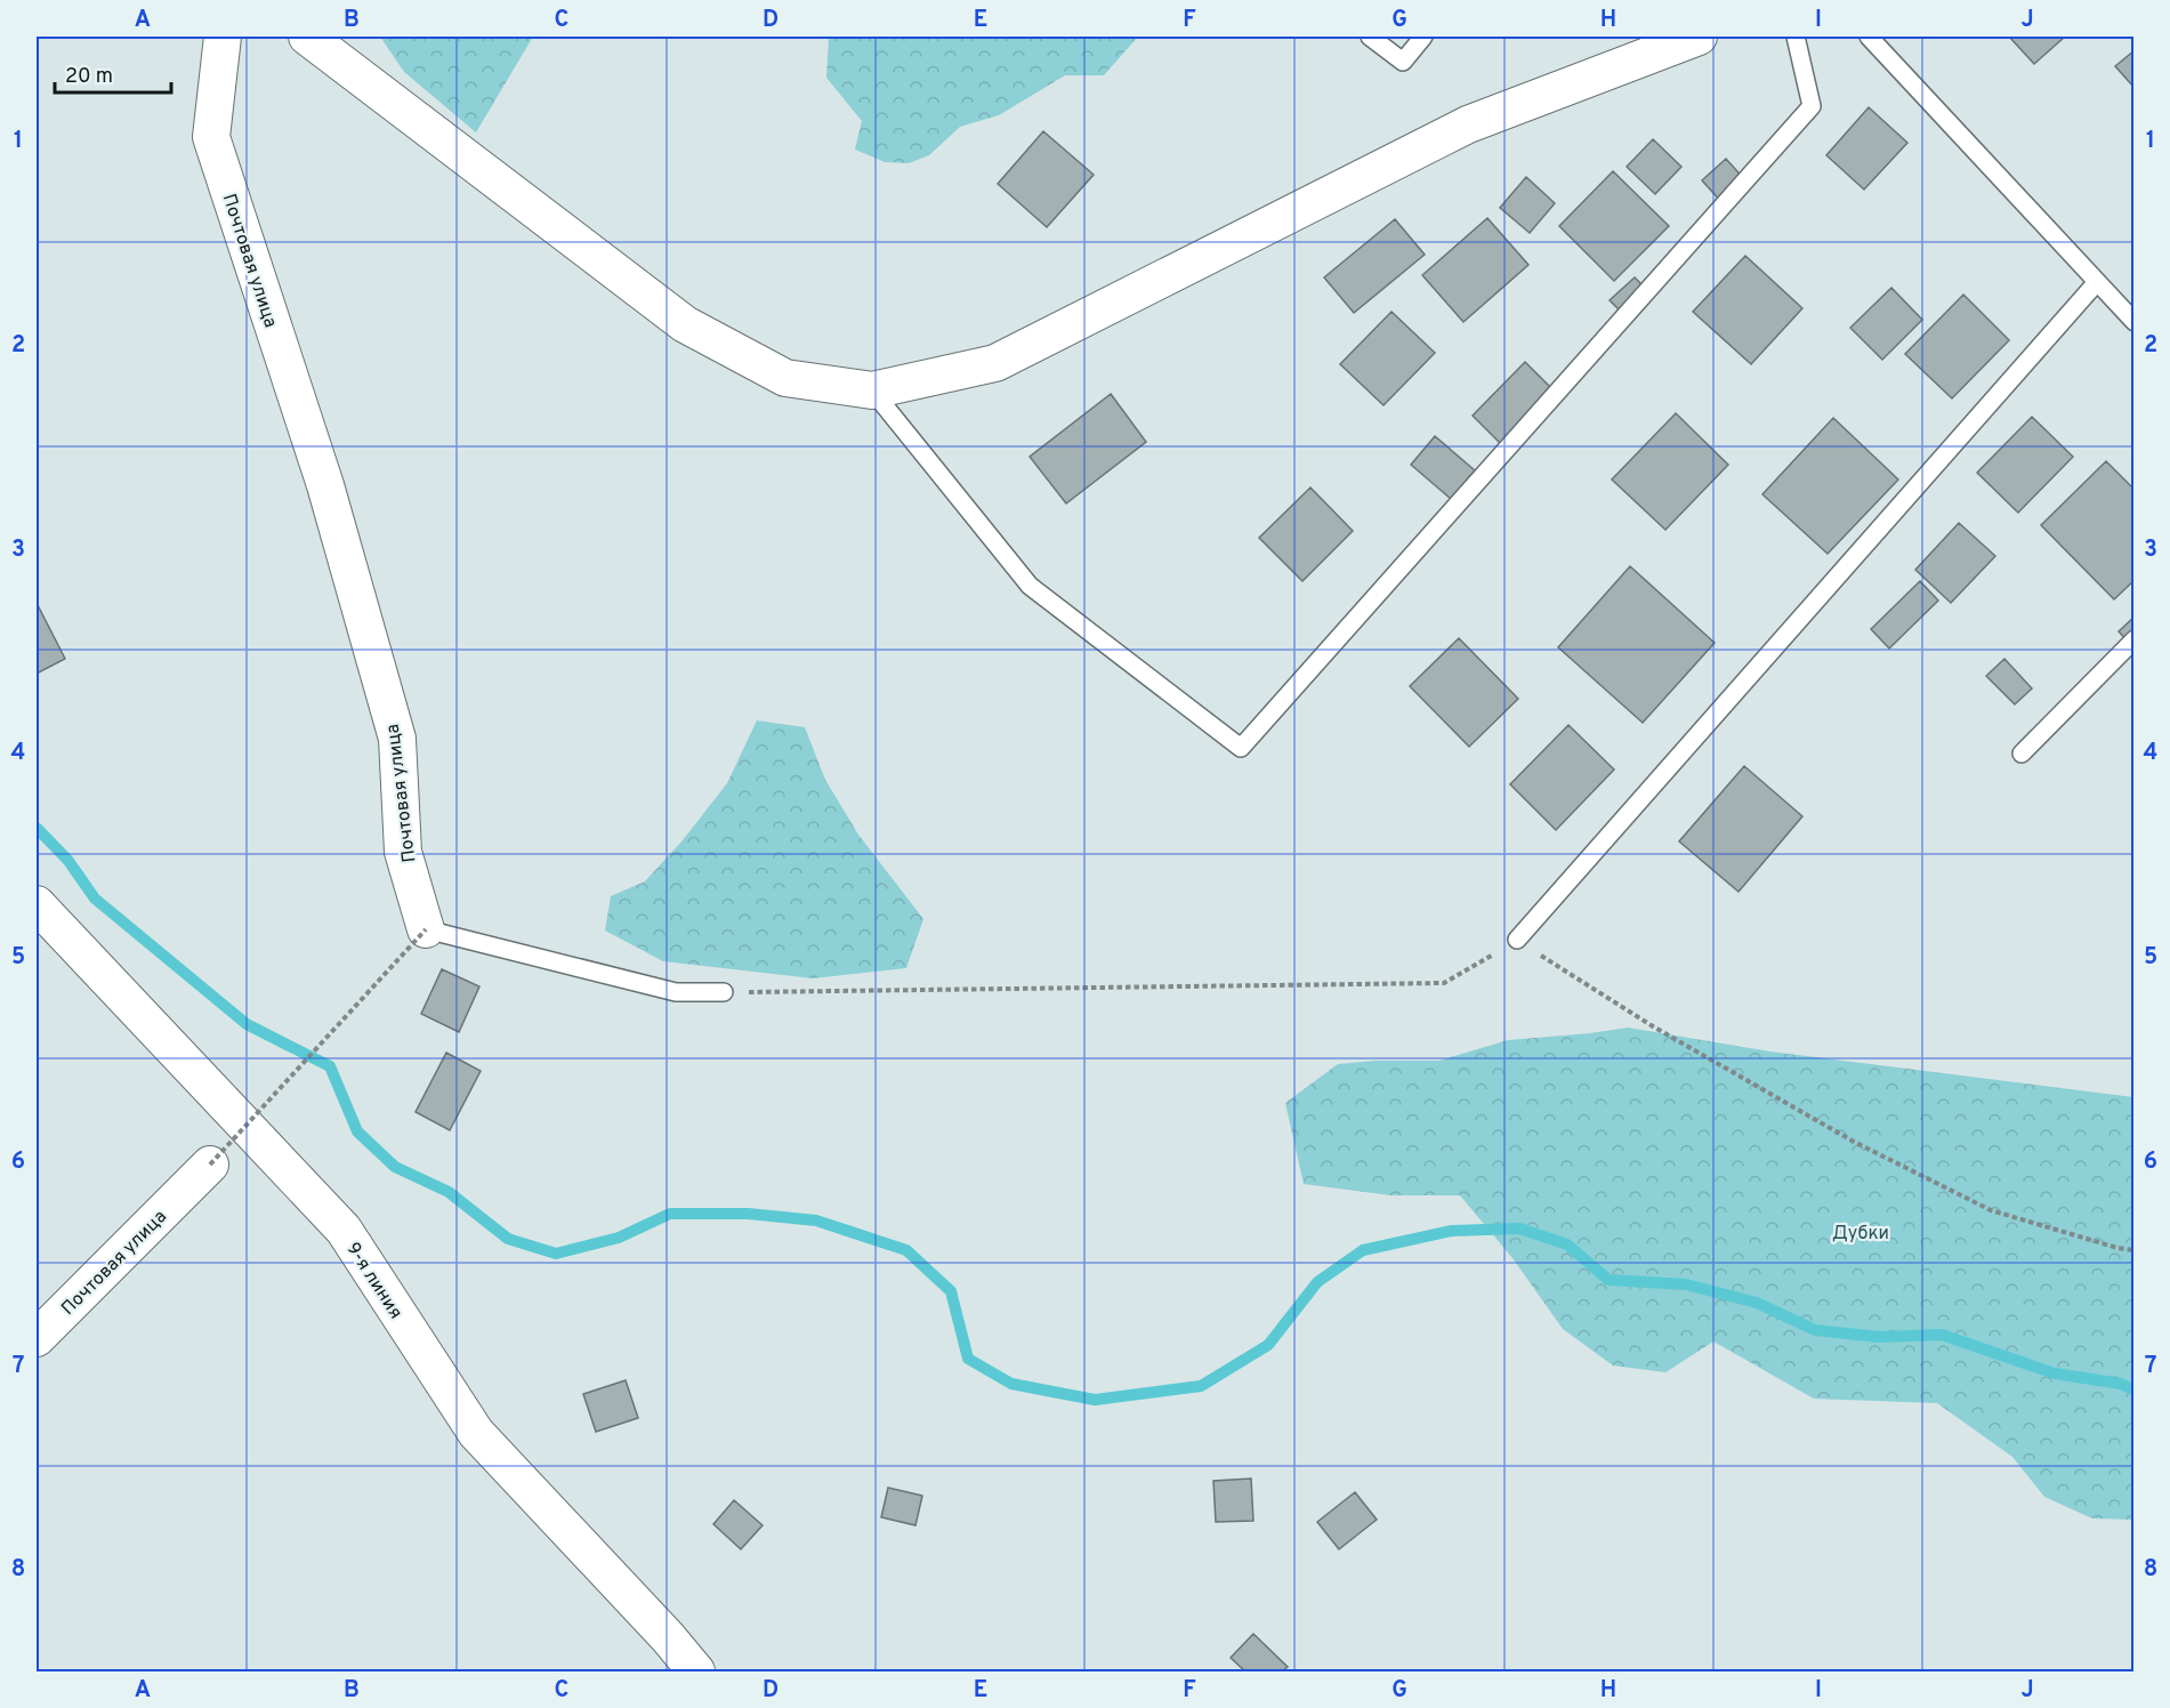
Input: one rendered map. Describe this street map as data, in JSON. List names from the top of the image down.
{
  "streets": {
    "street": ["Почтовая улица", "9-я линия"]
  },
  "parks": ["Дубки"],
  "scale_bar": "20 m",
  "grid": {
    "columns": [
      "A",
      "B",
      "C",
      "D",
      "E",
      "F",
      "G",
      "H",
      "I",
      "J"
    ],
    "rows": [
      "1",
      "2",
      "3",
      "4",
      "5",
      "6",
      "7",
      "8"
    ]
  }
}
